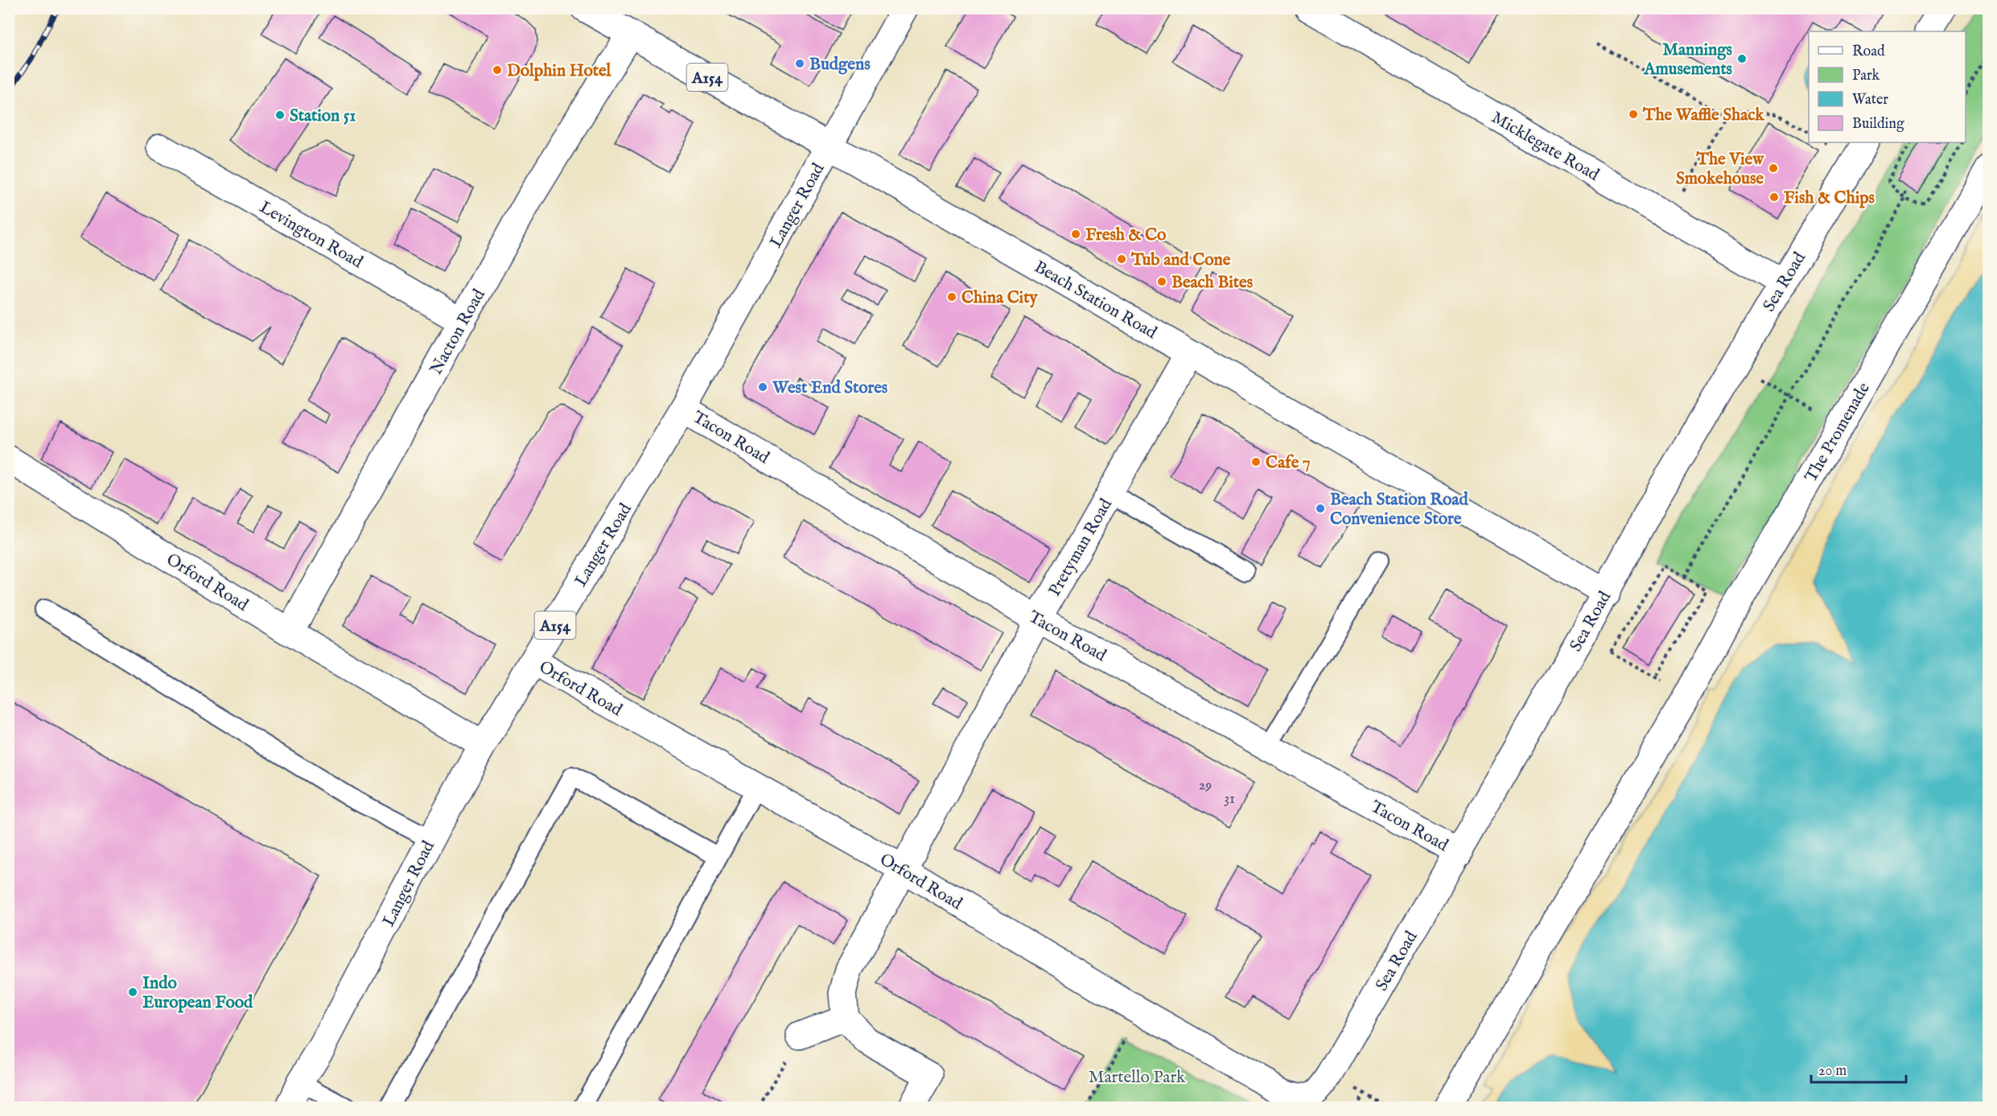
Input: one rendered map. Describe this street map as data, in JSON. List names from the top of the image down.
{
  "streets": {
    "street": [
      "A154",
      "Micklegate Road",
      "Langer Road",
      "Levington Road",
      "Sea Road",
      "Beach Station Road",
      "Nacton Road",
      "The Promenade",
      "Tacon Road",
      "Pretyman Road",
      "Orford Road"
    ]
  },
  "crossings": [
    ["Micklegate Road", "Sea Road"],
    ["Langer Road", "Beach Station Road"],
    ["Langer Road", "Tacon Road"],
    ["Langer Road", "Orford Road"],
    ["Levington Road", "Nacton Road"],
    ["Sea Road", "Beach Station Road"],
    ["Sea Road", "Tacon Road"],
    ["Sea Road", "Orford Road"],
    ["Beach Station Road", "Nacton Road"],
    ["Beach Station Road", "Pretyman Road"],
    ["Nacton Road", "Orford Road"],
    ["Tacon Road", "Pretyman Road"],
    ["Pretyman Road", "Orford Road"]
  ],
  "parks": ["Martello Park"],
  "places": [
    "Mannings Amusements",
    "Budgens",
    "Dolphin Hotel",
    "The Waffle Shack",
    "Station 51",
    "The View Smokehouse",
    "Fish & Chips",
    "Fresh & Co",
    "Tub and Cone",
    "Beach Bites",
    "China City",
    "West End Stores",
    "Cafe 7",
    "Beach Station Road Convenience Store",
    "Indo European Food"
  ],
  "house_numbers": ["29", "31"],
  "legend": [
    "Road",
    "Park",
    "Water",
    "Building"
  ],
  "scale_bar": "20 m"
}
